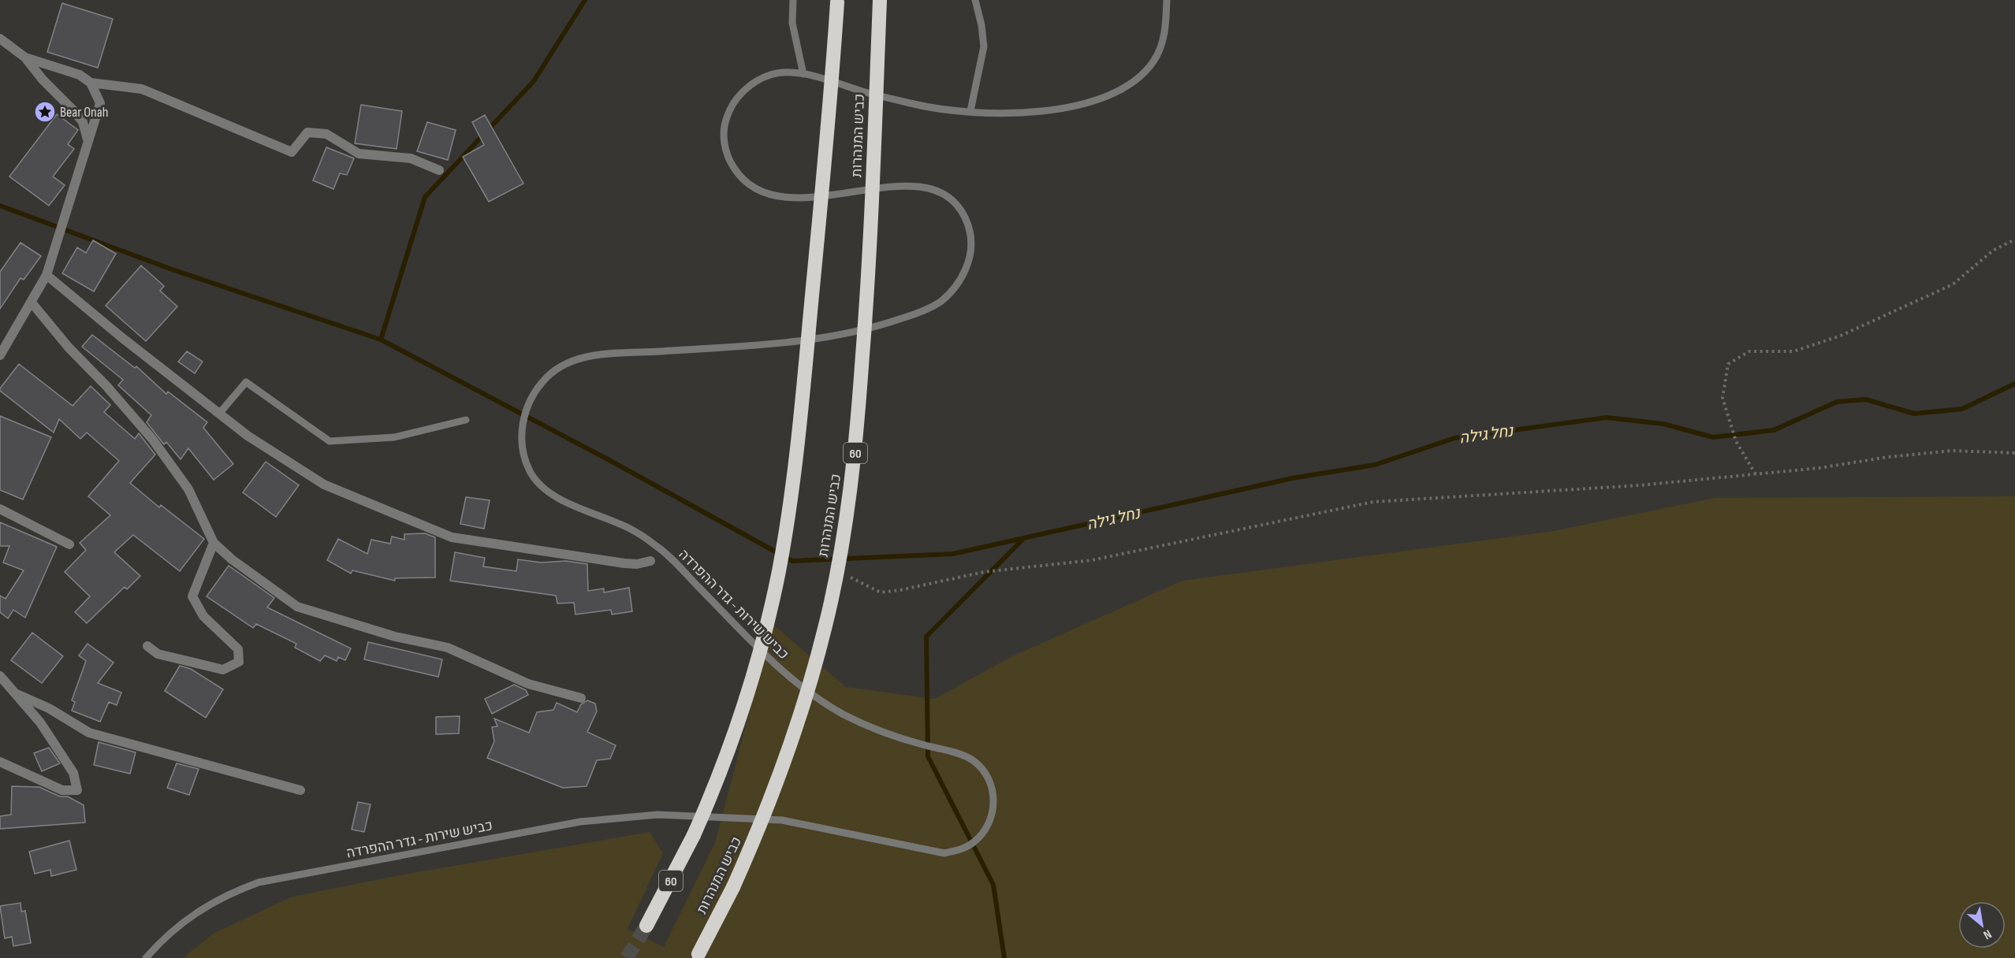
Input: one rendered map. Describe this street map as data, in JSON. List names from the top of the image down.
{
  "streets": {
    "highway": ["כביש המנהרות", "60"],
    "lane": ["כביש שירות - גדר ההפרדה"]
  },
  "water": ["נחל גילה"],
  "places": {
    "place": ["Bear Onah"]
  },
  "north": "bottom right"
}
